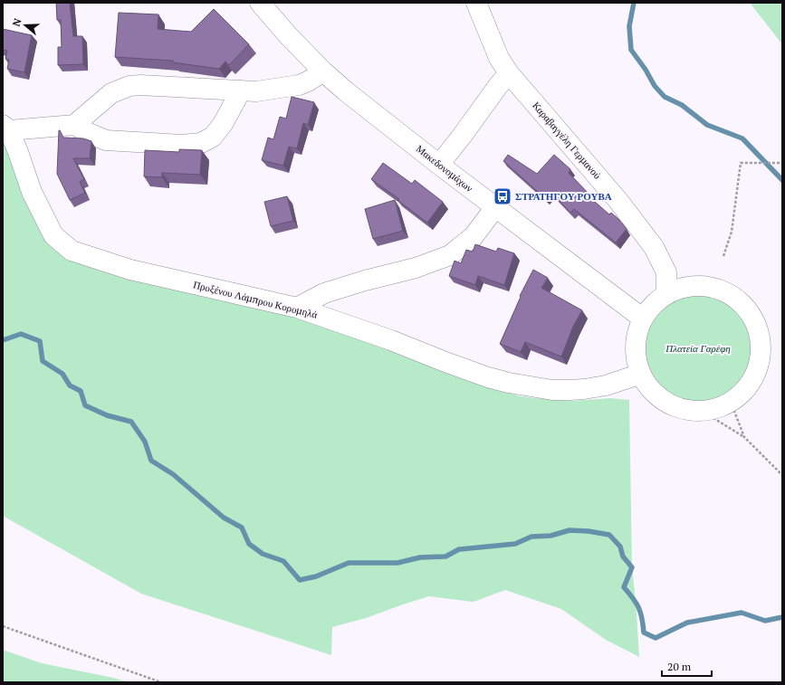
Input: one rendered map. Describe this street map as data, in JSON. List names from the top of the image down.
{
  "streets": {
    "street": ["Καραβαγγέλη Γερμανού", "Μακεδονομάχων", "Προξένου Λάμπρου Κορομηλά"]
  },
  "crossings": [
    ["Καραβαγγέλη Γερμανού", "Μακεδονομάχων"],
    ["Καραβαγγέλη Γερμανού", "Προξένου Λάμπρου Κορομηλά"],
    ["Μακεδονομάχων", "Προξένου Λάμπρου Κορομηλά"]
  ],
  "parks": ["Πλατεία Γαρέφη"],
  "places": {
    "bus stop": ["ΣΤΡΑΤΗΓΟΥ ΡΟΥΒΑ"]
  },
  "scale_bar": "20 m",
  "north": "left"
}
